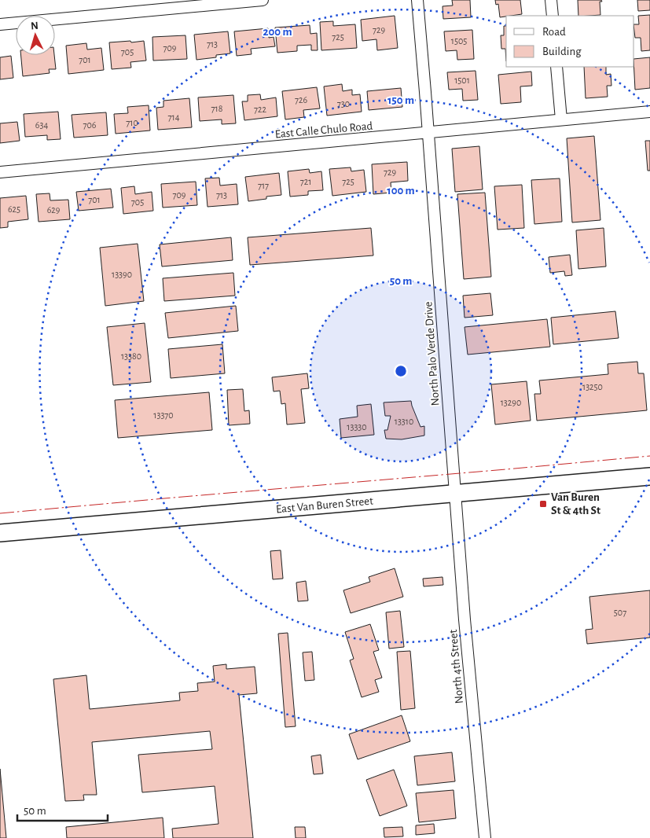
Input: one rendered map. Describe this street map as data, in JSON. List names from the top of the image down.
{
  "streets": {
    "main road": ["East Van Buren Street"],
    "street": ["East Calle Chulo Road", "North Palo Verde Drive", "North 4th Street"]
  },
  "crossings": [
    ["East Calle Chulo Road", "North Palo Verde Drive"],
    ["North Palo Verde Drive", "East Van Buren Street"],
    ["North Palo Verde Drive", "North 4th Street"],
    ["East Van Buren Street", "North 4th Street"]
  ],
  "places": {
    "transit": ["Van Buren St & 4th St"]
  },
  "house_numbers": [
    "729",
    "725",
    "1505",
    "713",
    "709",
    "705",
    "701",
    "1501",
    "726",
    "730",
    "718",
    "722",
    "714",
    "710",
    "634",
    "706",
    "729",
    "721",
    "725",
    "717",
    "709",
    "713",
    "701",
    "705",
    "625",
    "629",
    "13390",
    "13380",
    "13250",
    "13290",
    "13370",
    "13310",
    "13330",
    "507"
  ],
  "legend": ["Road", "Building"],
  "scale_bar": "50 m",
  "north": "top",
  "rings": [
    "200 m",
    "150 m",
    "100 m",
    "50 m"
  ]
}
